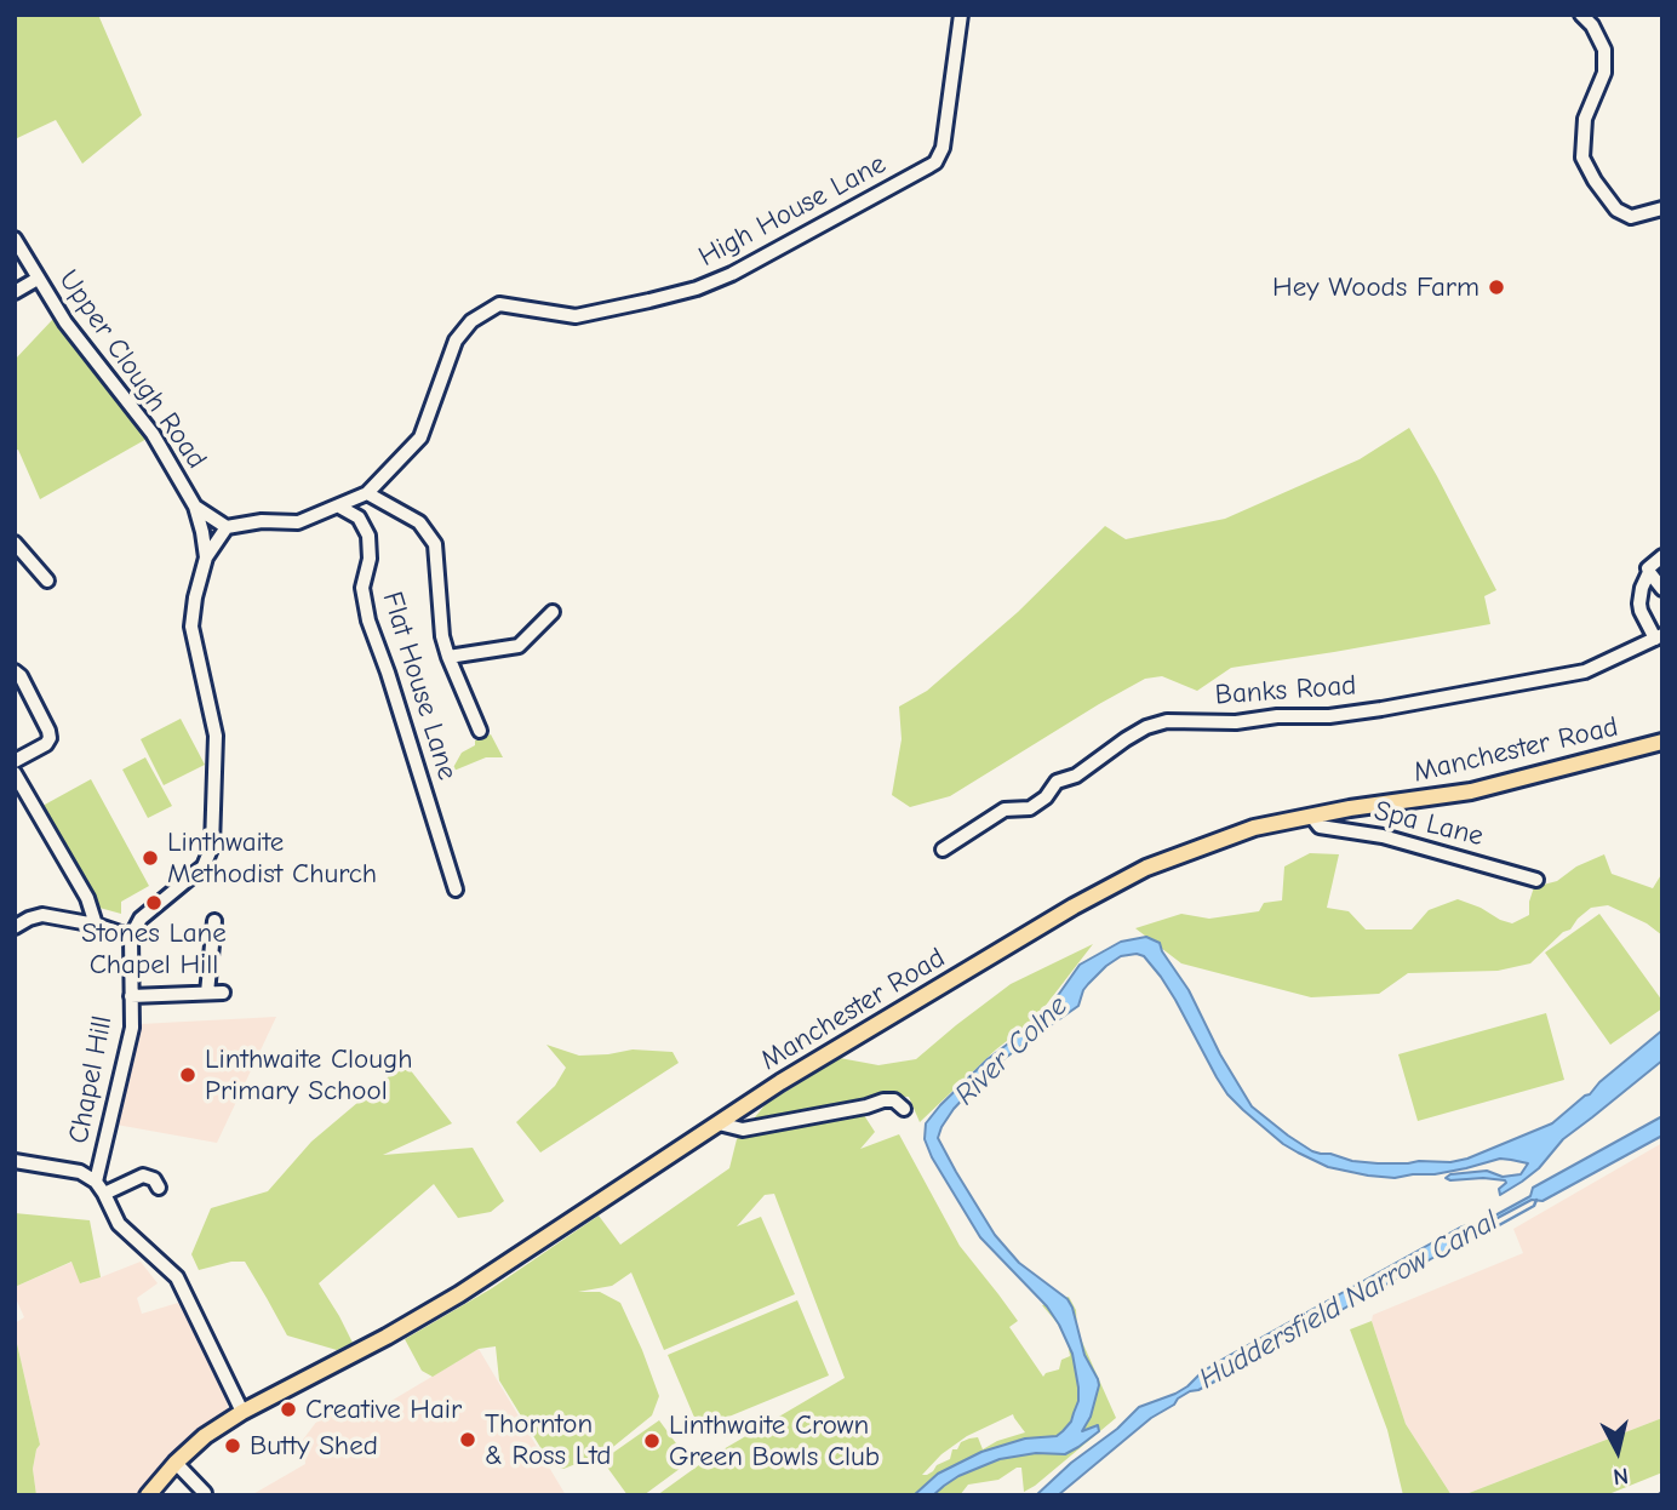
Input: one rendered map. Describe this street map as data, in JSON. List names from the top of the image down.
{
  "streets": {
    "main road": ["Manchester Road"],
    "street": [
      "High House Lane",
      "Upper Clough Road",
      "Flat House Lane",
      "Banks Road",
      "Spa Lane",
      "Chapel Hill"
    ]
  },
  "crossings": [
    ["High House Lane", "Flat House Lane"],
    ["Manchester Road", "Spa Lane"]
  ],
  "water": ["River Colne", "Huddersfield Narrow Canal"],
  "places": [
    "Hey Woods Farm",
    "Linthwaite Methodist Church",
    "Stones Lane Chapel Hill",
    "Linthwaite Clough Primary School",
    "Creative Hair",
    "Thornton & Ross Ltd",
    "Linthwaite Crown Green Bowls Club",
    "Butty Shed"
  ],
  "north": "bottom"
}
